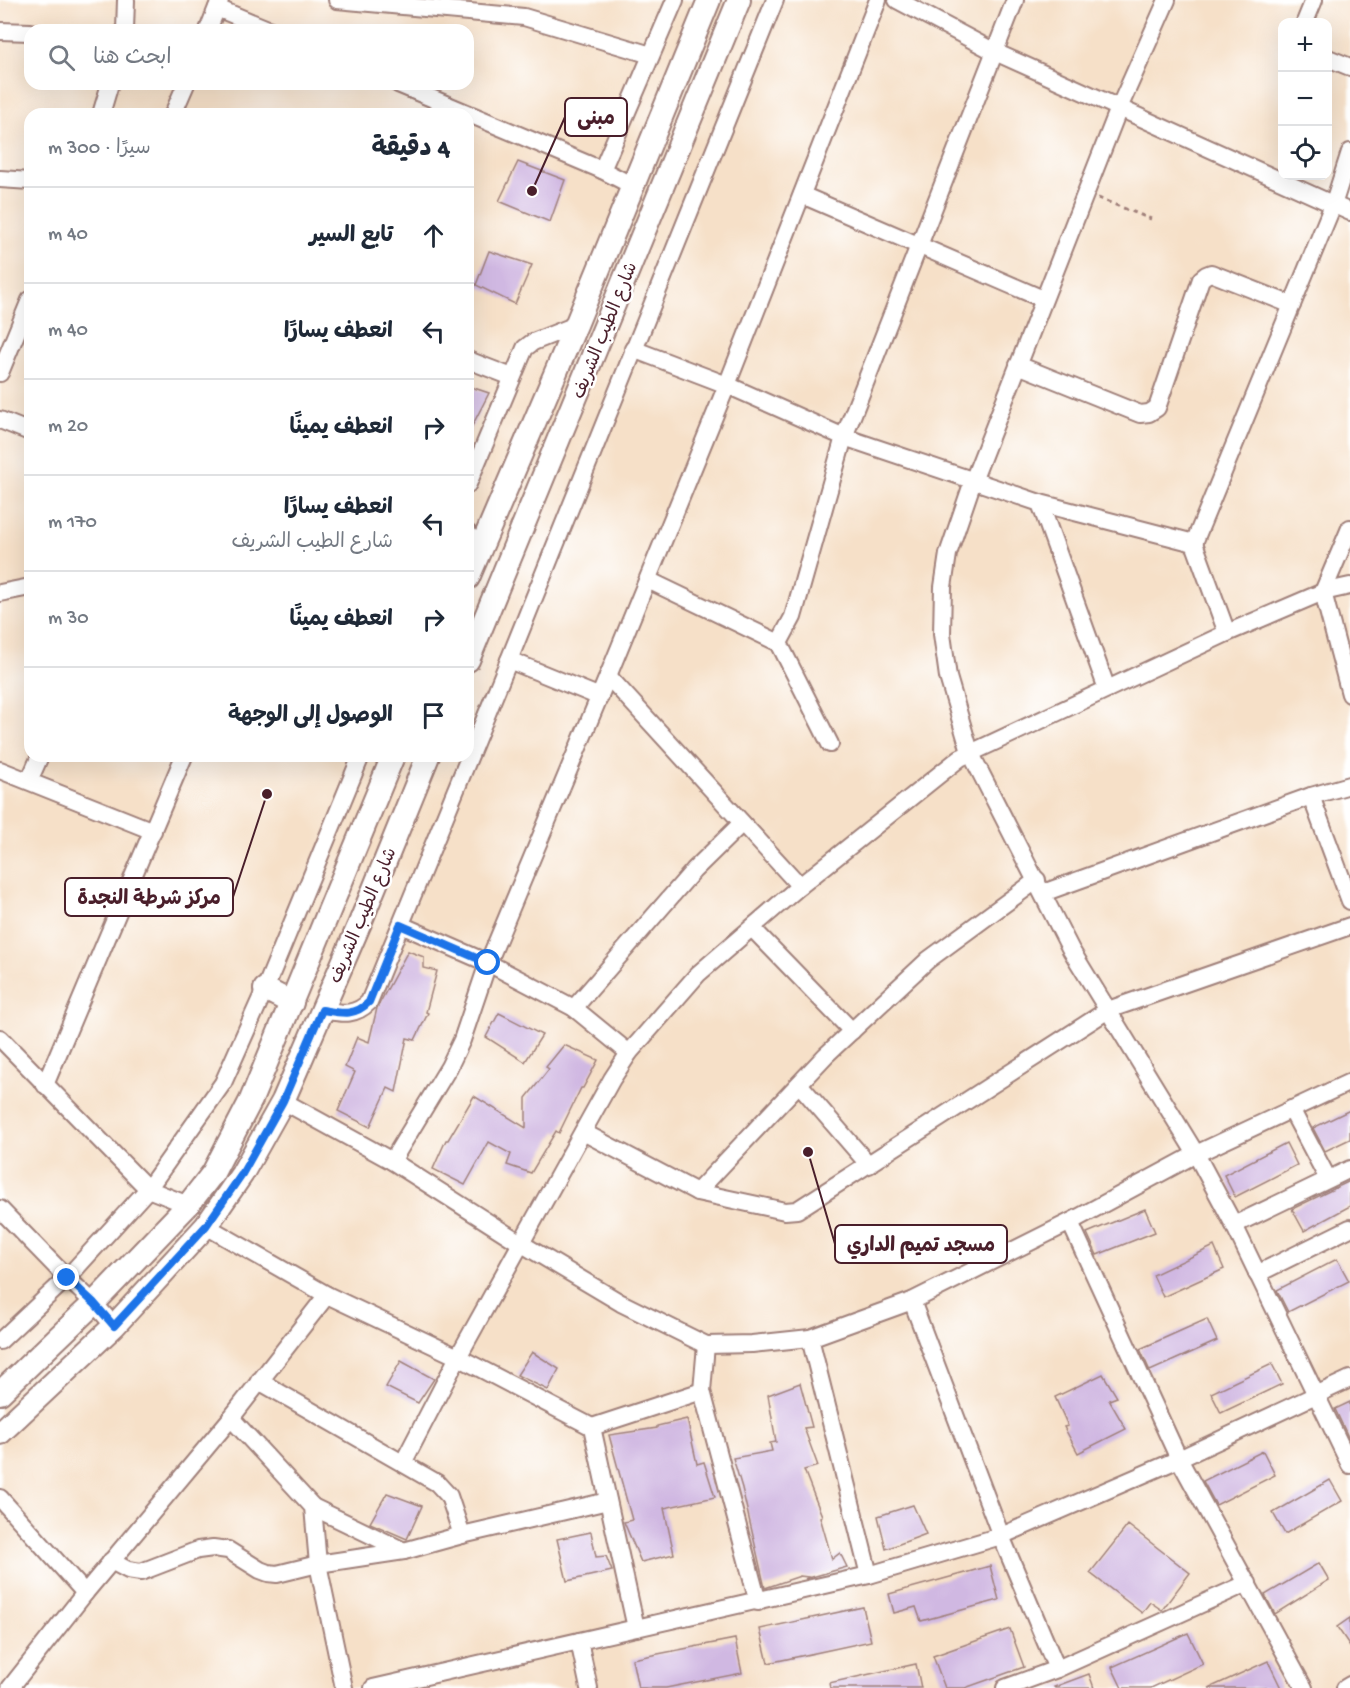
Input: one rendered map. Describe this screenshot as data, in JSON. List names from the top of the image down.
{
  "streets": {
    "main road": ["شارع الطيب الشريف"]
  },
  "places": ["مبنى", "مركز شرطة النجدة", "مسجد تميم الداري"],
  "page": {
    "map_buttons": ["+", "−"],
    "search": "ابحث هنا",
    "heading": ["4 دقيقة", "سيرًا · 300 m"],
    "list": [
      ["تابع السير", "40 m"],
      ["انعطف يسارًا", "40 m"],
      ["انعطف يمينًا", "20 m"],
      ["انعطف يسارًا", "شارع الطيب الشريف", "170 m"],
      ["انعطف يمينًا", "30 m"],
      "الوصول إلى الوجهة"
    ]
  }
}
